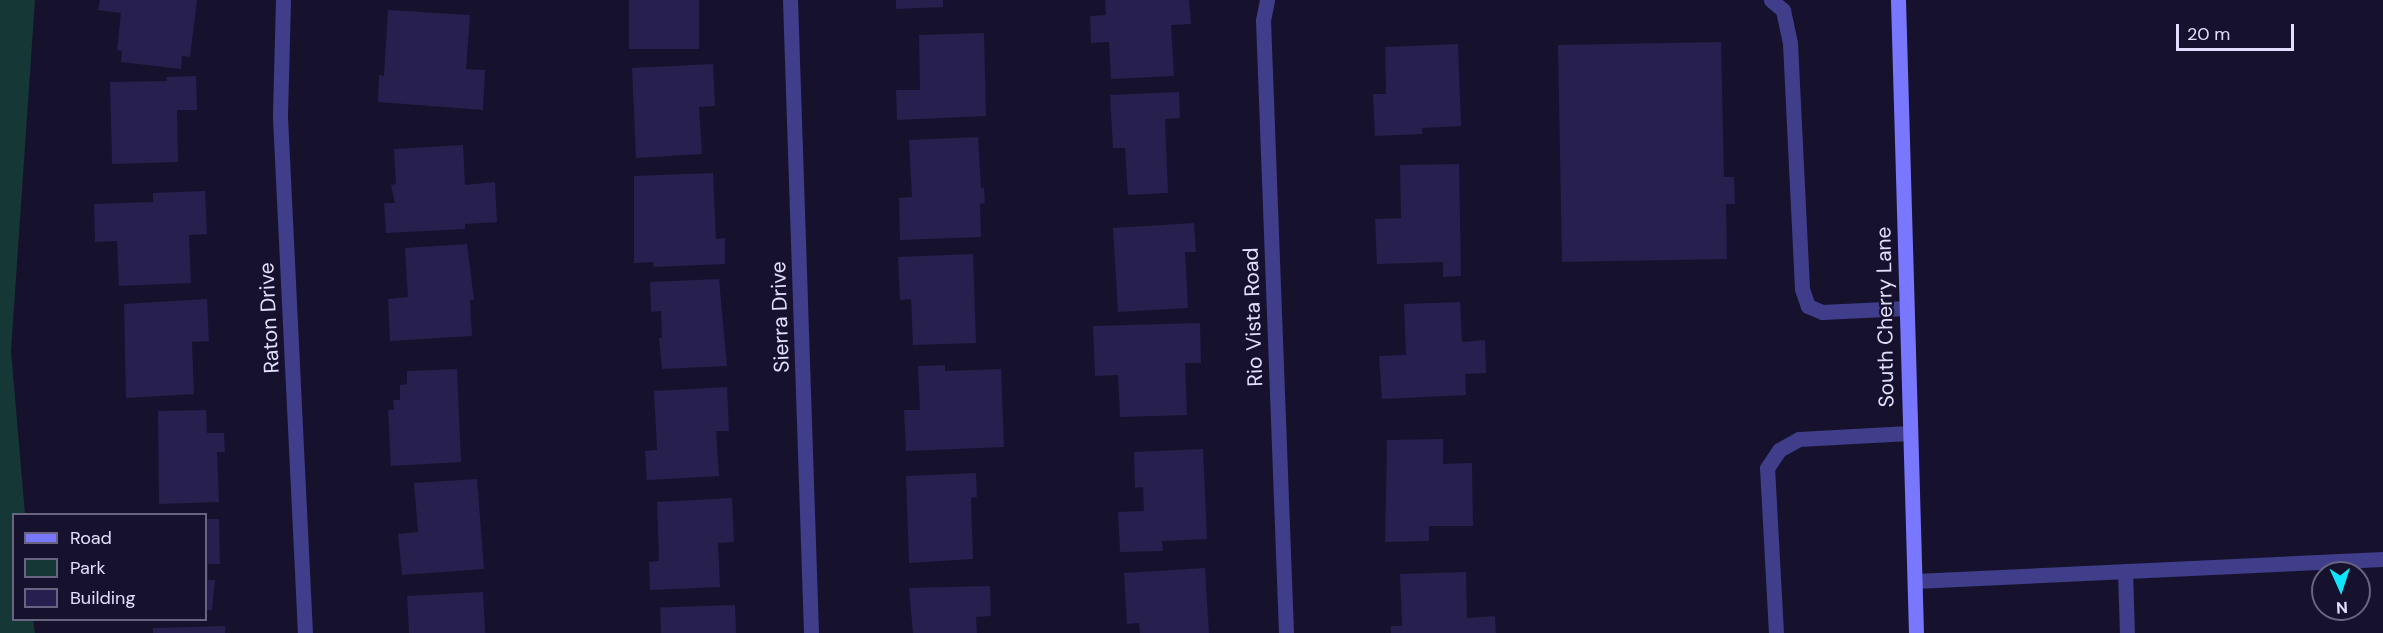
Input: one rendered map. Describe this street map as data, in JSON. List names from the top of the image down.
{
  "streets": {
    "street": [
      "Sierra Drive",
      "Rio Vista Road",
      "South Cherry Lane",
      "Raton Drive"
    ]
  },
  "legend": ["Road", "Park", "Building"],
  "scale_bar": "20 m",
  "north": "bottom"
}
